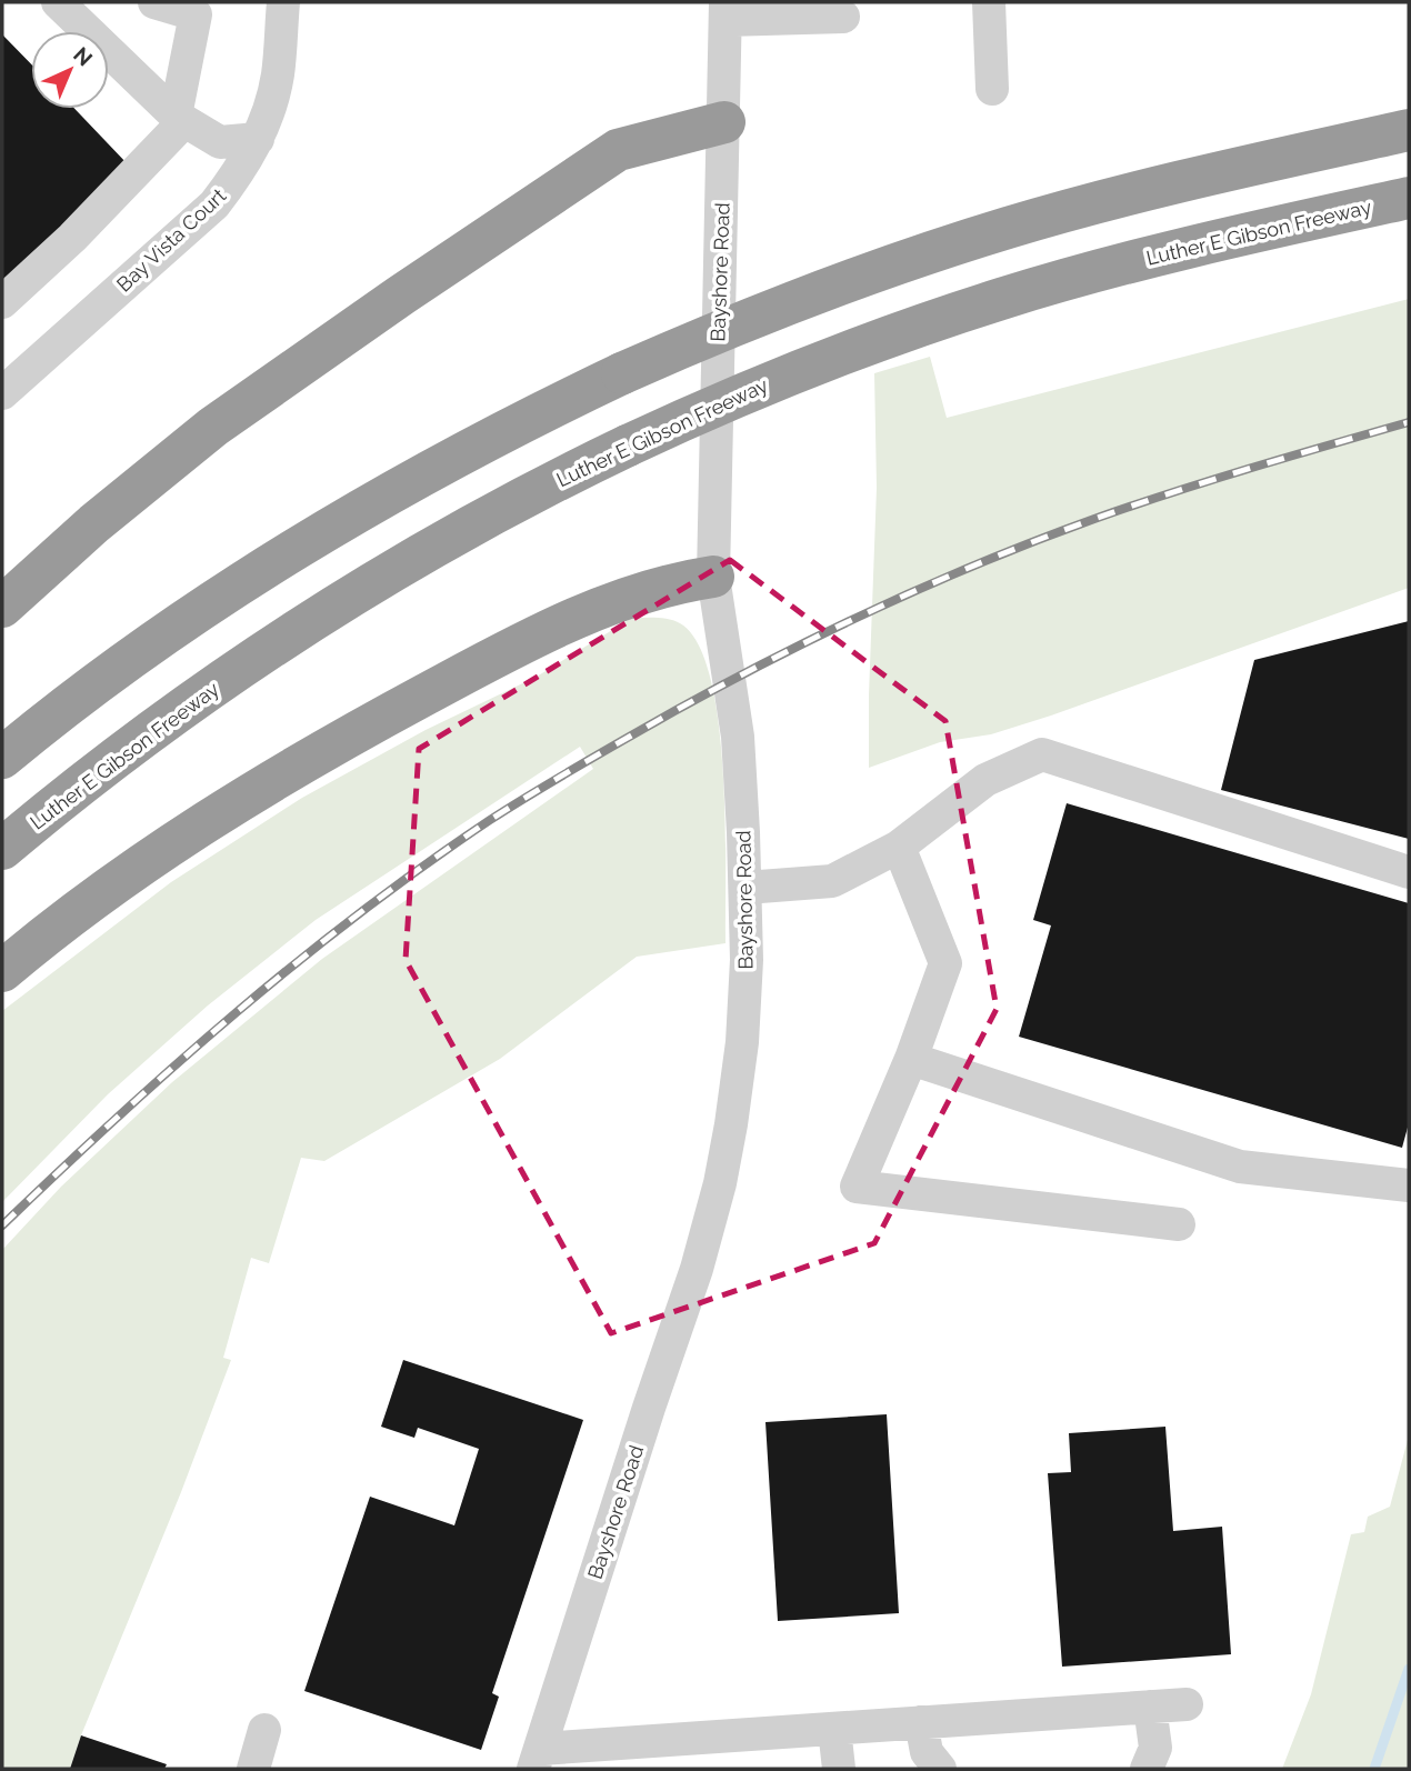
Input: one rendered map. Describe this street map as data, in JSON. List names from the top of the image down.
{
  "streets": {
    "highway": ["Luther E Gibson Freeway"],
    "street": ["Bay Vista Court", "Bayshore Road"]
  },
  "north": "top right"
}
